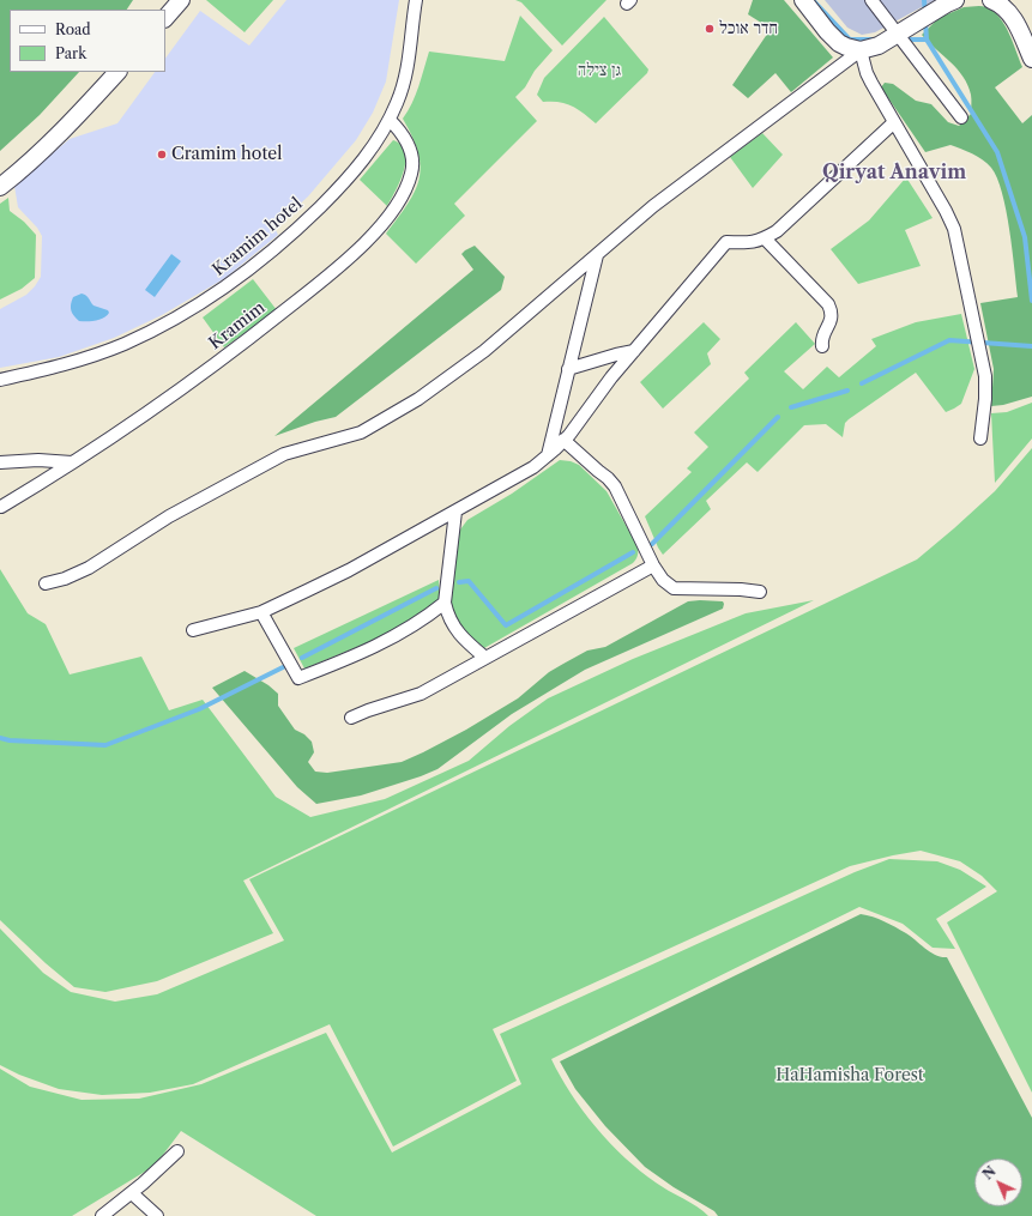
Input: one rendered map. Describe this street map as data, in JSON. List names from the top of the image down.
{
  "streets": {
    "street": ["Kramim hotel", "Kramim"]
  },
  "crossings": [
    ["Kramim hotel", "Kramim"]
  ],
  "districts": ["Qiryat Anavim"],
  "parks": ["גן צילה", "HaHamisha Forest"],
  "places": ["חדר אוכל", "Cramim hotel"],
  "legend": ["Road", "Park"],
  "north": "top left"
}
